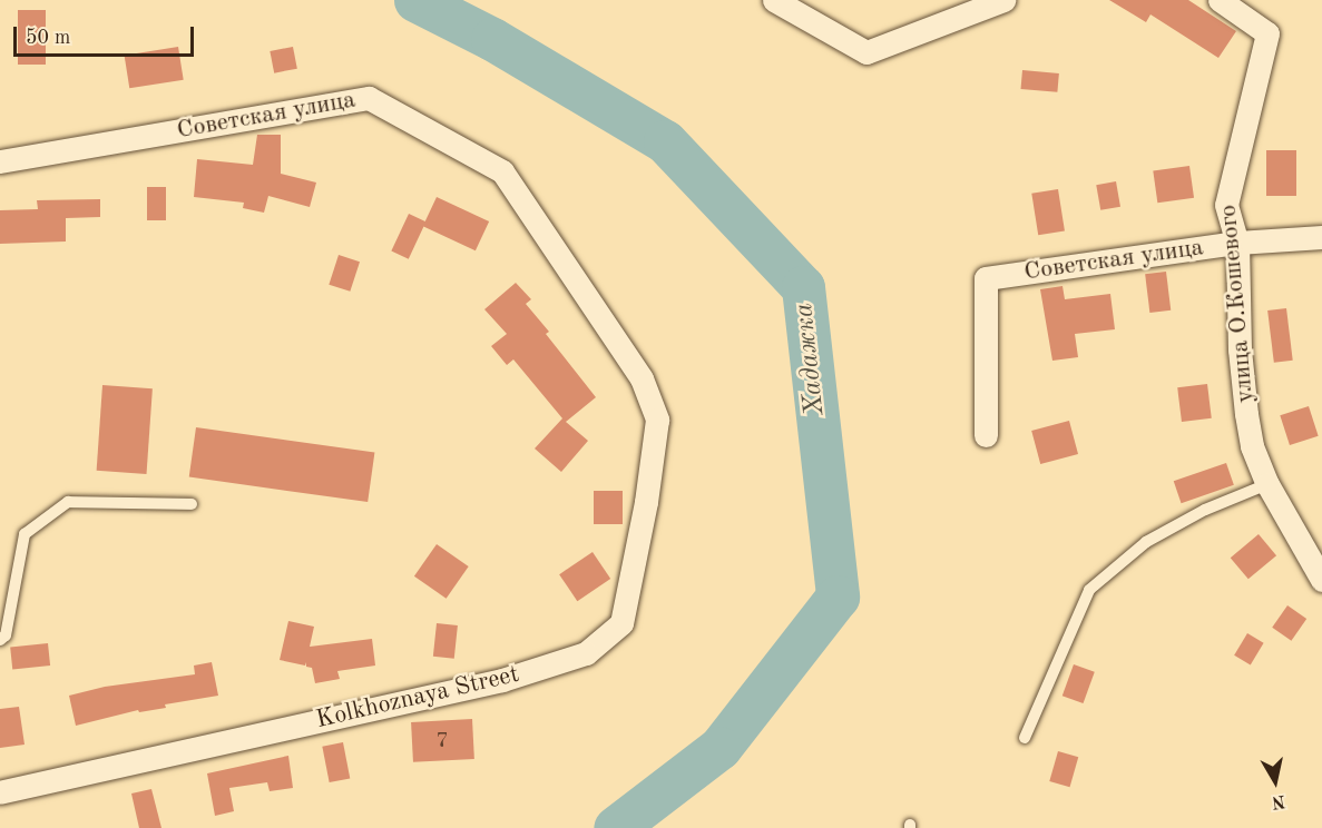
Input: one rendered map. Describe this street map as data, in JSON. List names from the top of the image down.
{
  "streets": {
    "street": ["Советская улица", "улица О.Кошевого", "Kolkhoznaya Street"]
  },
  "crossings": [
    ["Советская улица", "улица О.Кошевого"],
    ["Советская улица", "Kolkhoznaya Street"]
  ],
  "water": ["Хадажка"],
  "house_numbers": ["7"],
  "scale_bar": "50 m",
  "north": "bottom"
}
